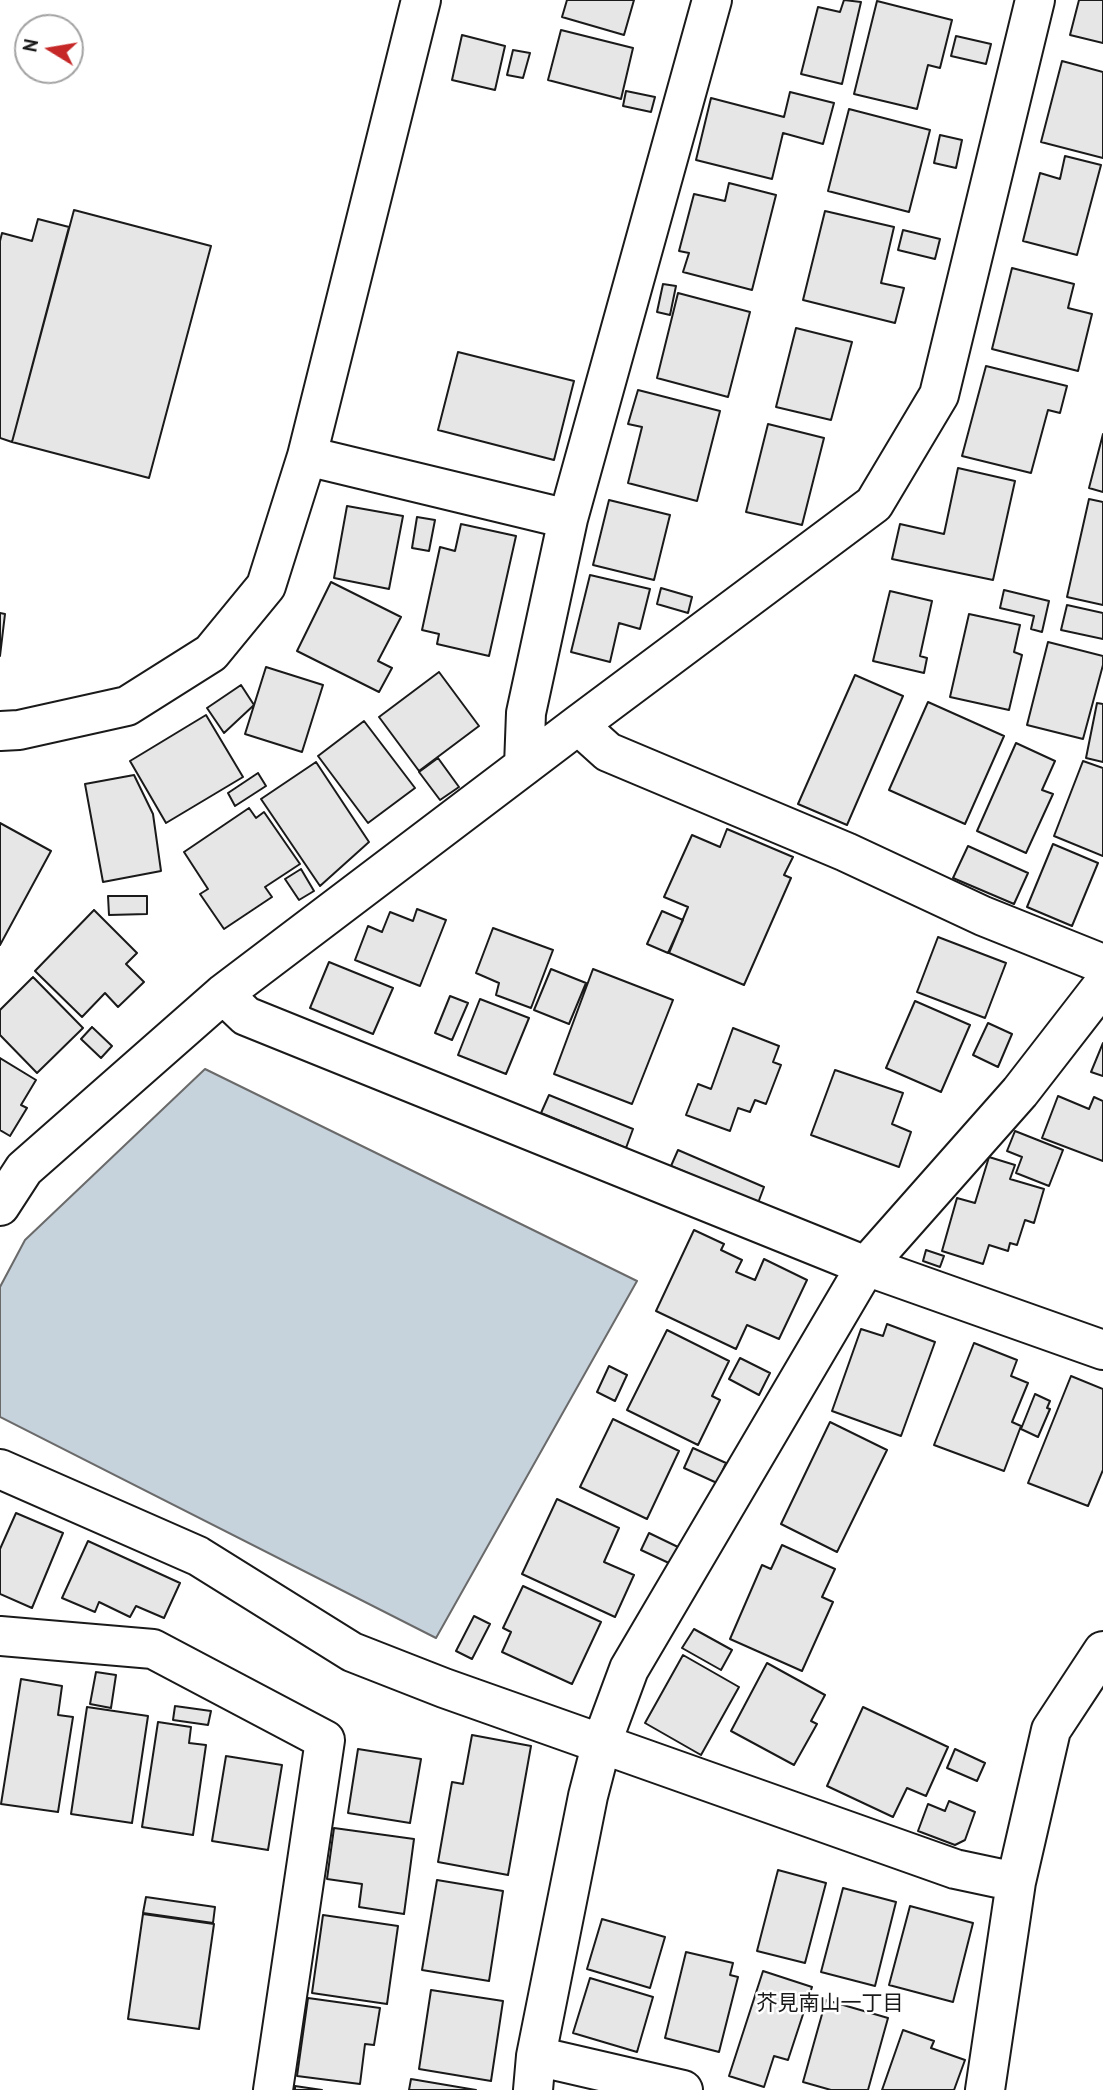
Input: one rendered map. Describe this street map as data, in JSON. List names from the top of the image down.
{
  "districts": ["芥見南山一丁目"],
  "north": "left"
}
